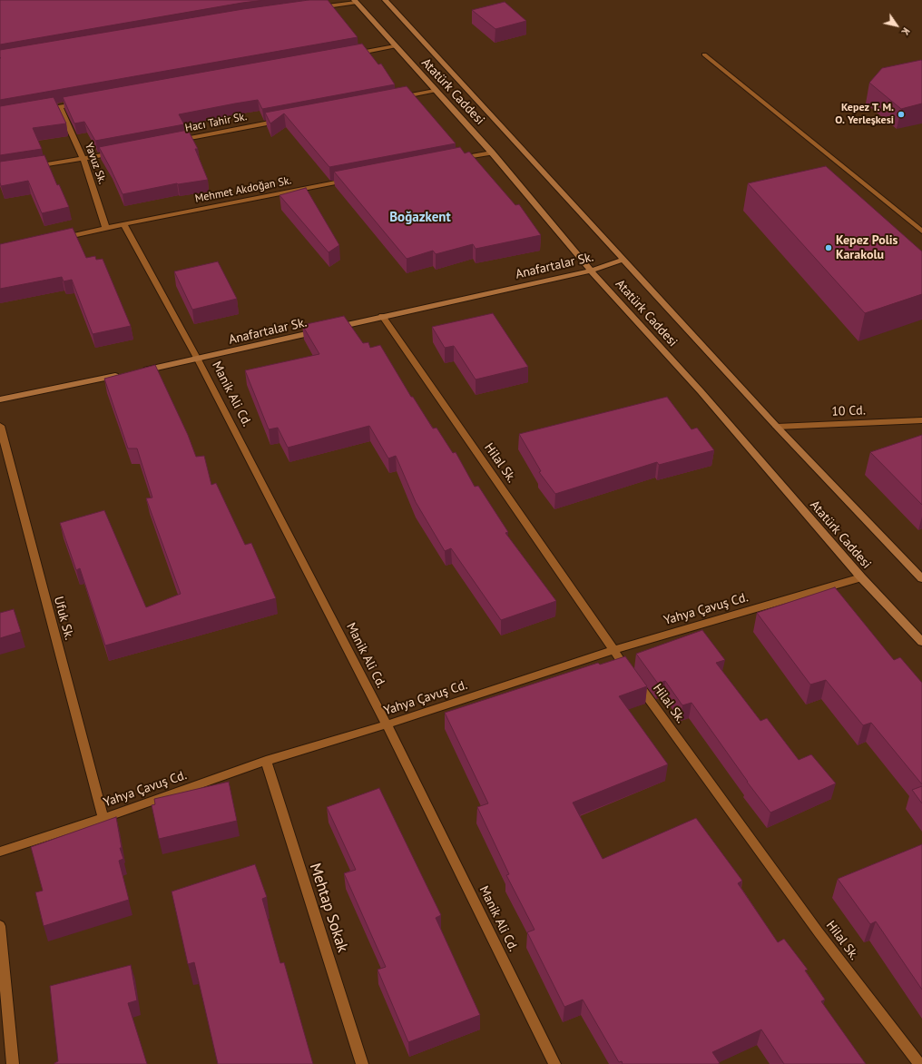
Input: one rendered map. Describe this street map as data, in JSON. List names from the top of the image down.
{
  "streets": {
    "main road": ["Atatürk Caddesi", "Anafartalar Sk."],
    "street": [
      "Hacı Tahir Sk.",
      "Yavuz Sk.",
      "Mehmet Akdoğan Sk.",
      "Manik Ali Cd.",
      "10 Cd.",
      "Hilal Sk.",
      "Yahya Çavuş Cd.",
      "Ufuk Sk.",
      "Mehtap Sokak"
    ]
  },
  "crossings": [
    ["Atatürk Caddesi", "Anafartalar Sk."],
    ["Atatürk Caddesi", "10 Cd."],
    ["Atatürk Caddesi", "Yahya Çavuş Cd."],
    ["Yavuz Sk.", "Mehmet Akdoğan Sk."],
    ["Mehmet Akdoğan Sk.", "Manik Ali Cd."],
    ["Anafartalar Sk.", "Manik Ali Cd."],
    ["Anafartalar Sk.", "Hilal Sk."],
    ["Manik Ali Cd.", "Yahya Çavuş Cd."],
    ["Hilal Sk.", "Yahya Çavuş Cd."],
    ["Yahya Çavuş Cd.", "Ufuk Sk."],
    ["Yahya Çavuş Cd.", "Mehtap Sokak"]
  ],
  "districts": ["Boğazkent"],
  "places": ["Kepez T. M. O. Yerleşkesi", "Kepez Polis Karakolu"],
  "north": "bottom right"
}
